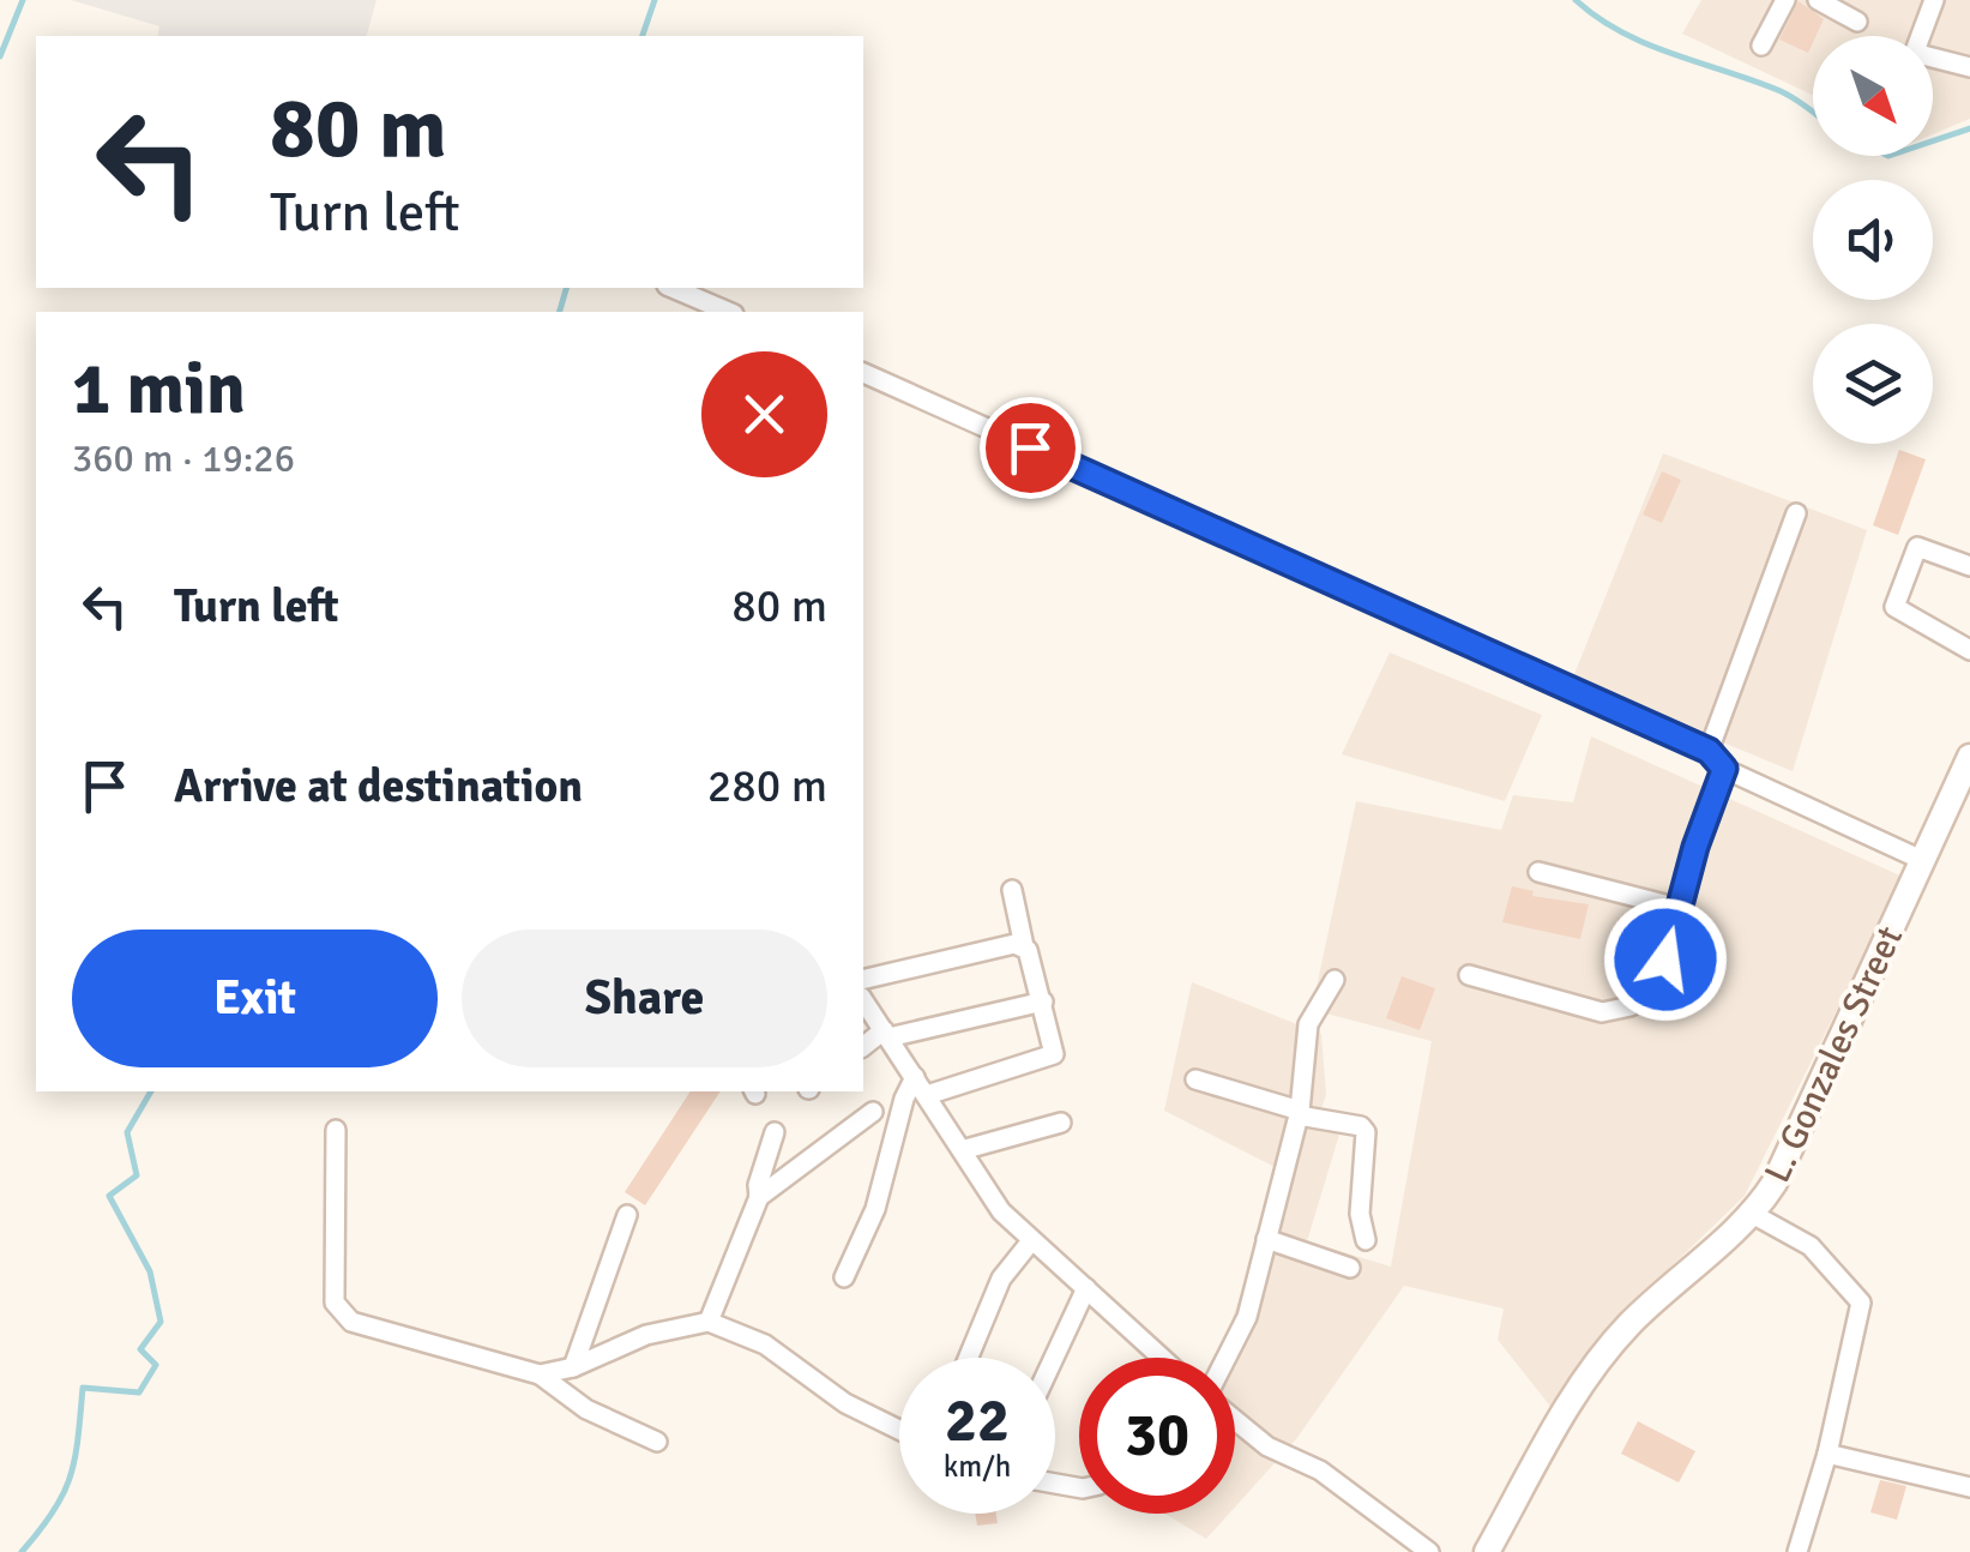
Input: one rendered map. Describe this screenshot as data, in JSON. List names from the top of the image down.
{
  "streets": {
    "street": ["L. Gonzales Street"]
  },
  "north": "bottom right",
  "page": {
    "turn": ["80 m", "Turn left"],
    "heading": ["1 min", "360 m · 19:26"],
    "list": [
      {
        "name": "Turn left",
        "value": "80 m"
      },
      {
        "name": "Arrive at destination",
        "value": "280 m"
      }
    ],
    "buttons": ["Exit", "Share"],
    "speed": "22 km/h",
    "limit": "30"
  }
}
